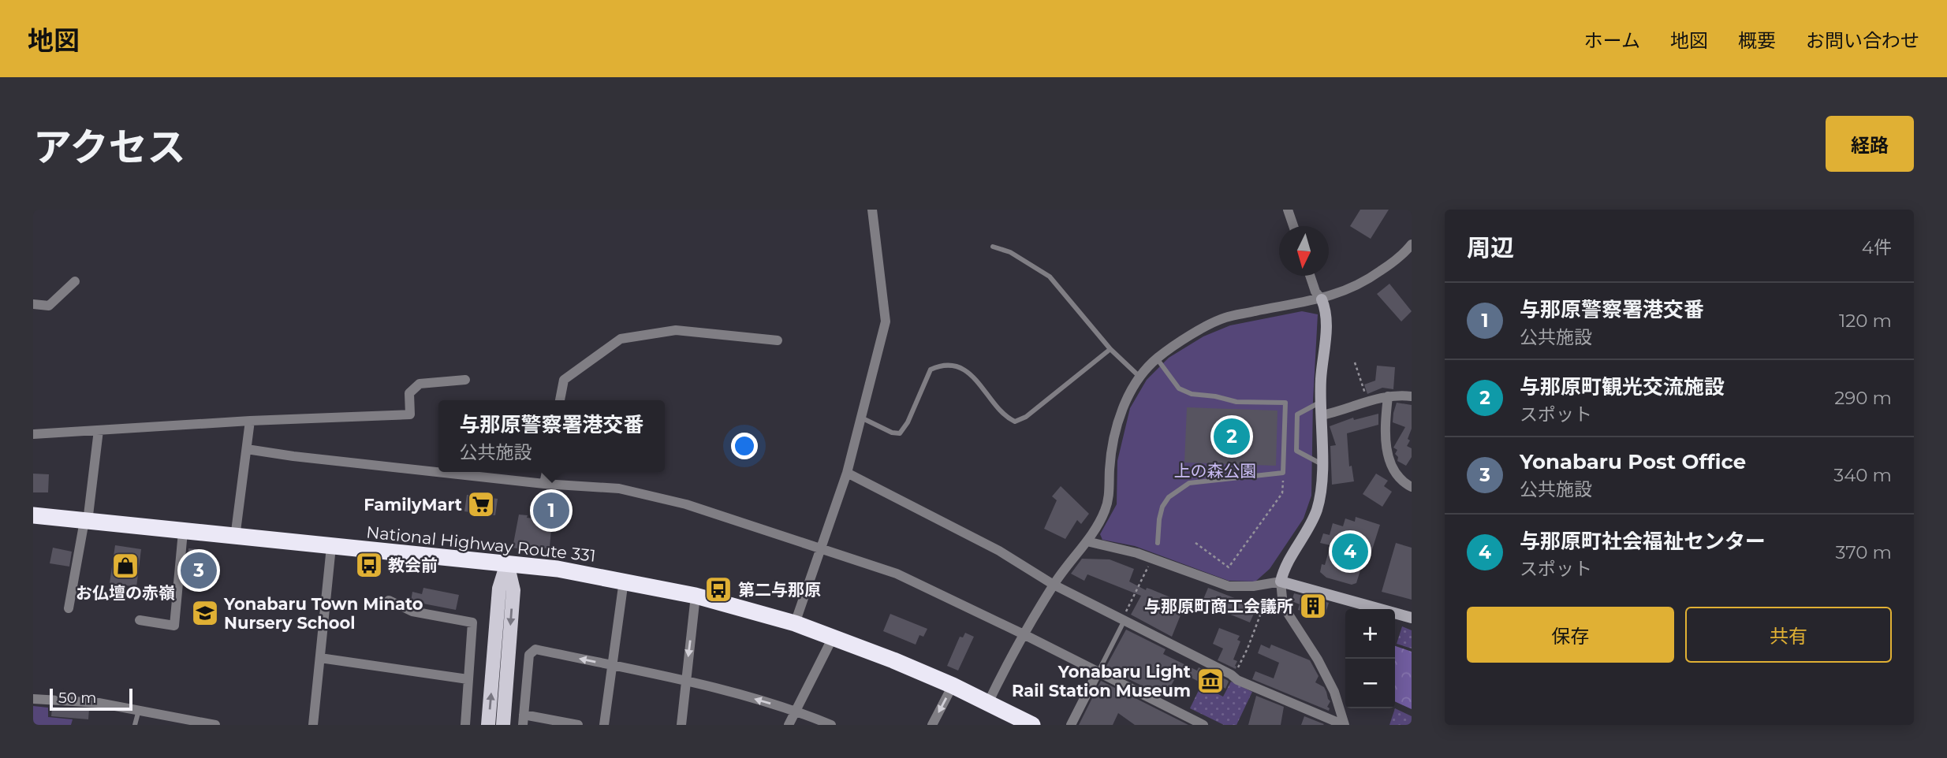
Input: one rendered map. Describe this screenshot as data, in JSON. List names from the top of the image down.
{
  "streets": {
    "highway": ["National Highway Route 331"]
  },
  "parks": ["上の森公園"],
  "places": {
    "supermarket": ["FamilyMart"],
    "bus stop": ["教会前", "第二与那原"],
    "shop": ["お仏壇の赤嶺"],
    "building": ["与那原町商工会議所"],
    "school or university": ["Yonabaru Town Minato Nursery School"],
    "museum": ["Yonabaru Light Rail Station Museum"]
  },
  "scale_bar": "50 m",
  "north": "bottom",
  "page": {
    "header": "地図",
    "nav": [
      "ホーム",
      "地図",
      "概要",
      "お問い合わせ"
    ],
    "title": "アクセス",
    "buttons": [
      "経路",
      ["保存", "共有"]
    ],
    "heading": ["周辺", "4件"],
    "list": [
      {
        "mark": "1",
        "name": "与那原警察署港交番",
        "note": "公共施設",
        "value": "120 m"
      },
      {
        "mark": "2",
        "name": "与那原町観光交流施設",
        "note": "スポット",
        "value": "290 m"
      },
      {
        "mark": "3",
        "name": "Yonabaru Post Office",
        "note": "公共施設",
        "value": "340 m"
      },
      {
        "mark": "4",
        "name": "与那原町社会福祉センター",
        "note": "スポット",
        "value": "370 m"
      }
    ],
    "popup": ["与那原警察署港交番", "公共施設"],
    "pins": [
      "2",
      "1",
      "4",
      "3"
    ],
    "map_buttons": ["+", "−"],
    "scale": "50 m"
  }
}
